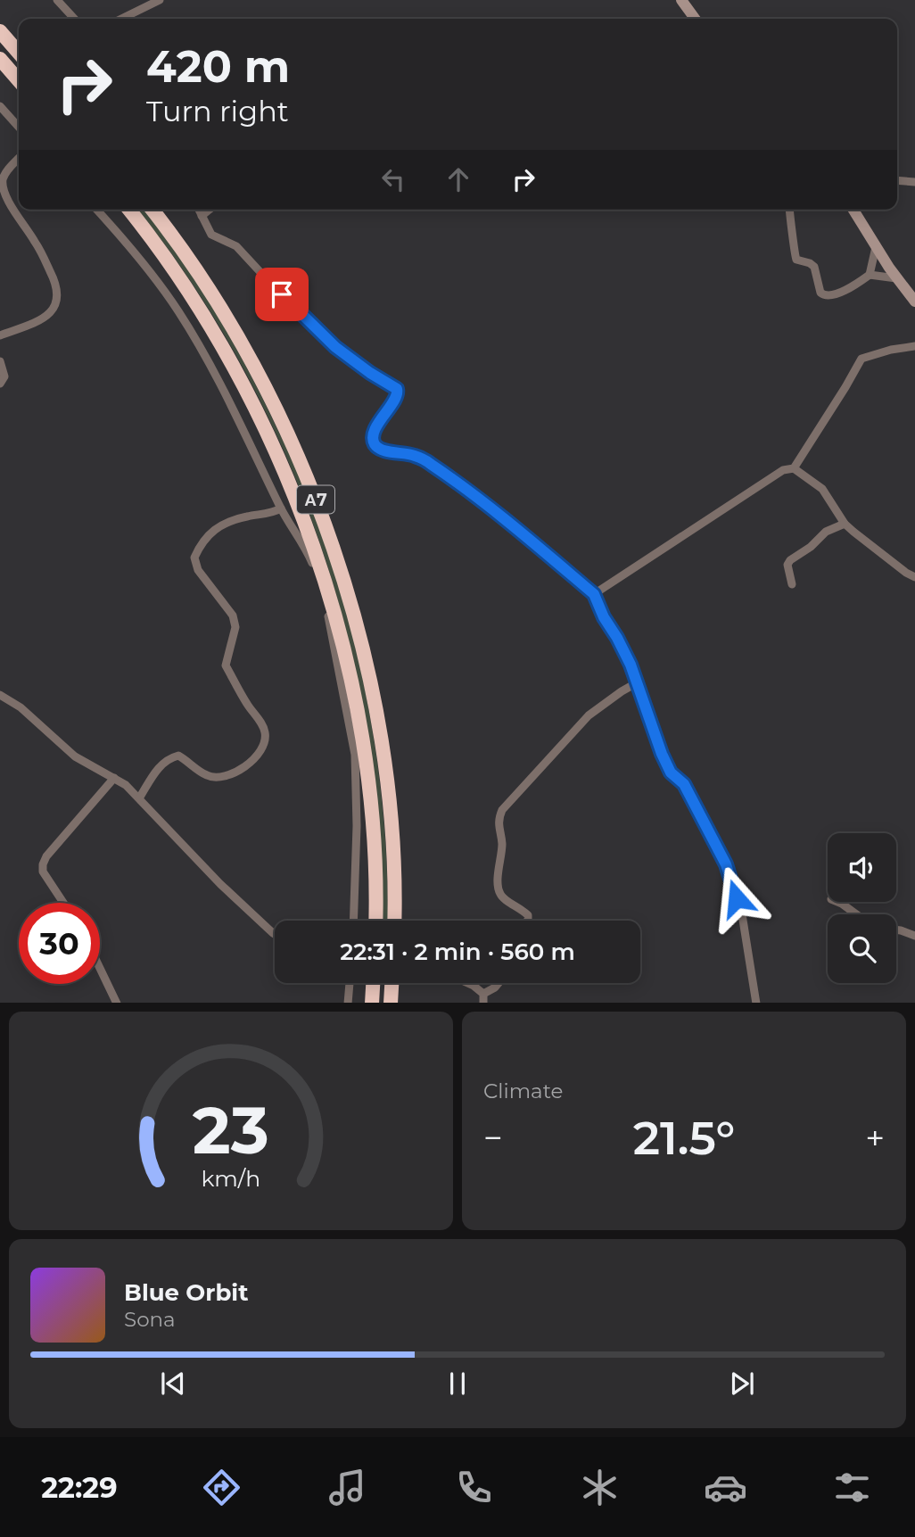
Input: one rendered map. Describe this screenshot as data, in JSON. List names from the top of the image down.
{
  "streets": {
    "highway": ["Α7"]
  },
  "page": {
    "turn": ["420 m", "Turn right"],
    "limit": "30",
    "trip": "22:31 · 2 min · 560 m",
    "tile": "Climate",
    "heat": ["−", "21.5°", "+"],
    "song": ["Blue Orbit", "Sona"],
    "tabs": "22:29",
    "gauge": ["23", "km/h"]
  }
}
